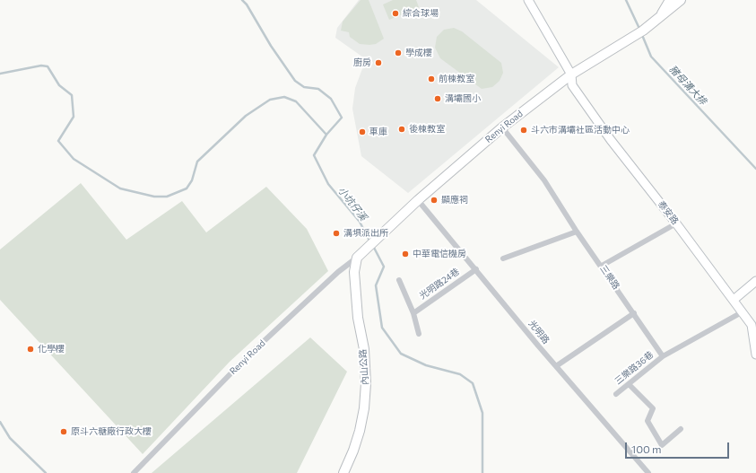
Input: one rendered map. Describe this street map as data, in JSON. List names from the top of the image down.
{
  "streets": {
    "main road": ["Renyi Road", "內山公路"],
    "street": [
      "泰安路",
      "三樂路",
      "光明路24巷",
      "光明路",
      "三樂路36巷"
    ]
  },
  "crossings": [
    ["Renyi Road", "泰安路"],
    ["Renyi Road", "三樂路"],
    ["Renyi Road", "光明路"],
    ["Renyi Road", "內山公路"],
    ["三樂路", "三樂路36巷"],
    ["光明路24巷", "光明路"]
  ],
  "water": ["豬母溝大排", "小坑仔溪"],
  "places": [
    "綜合球場",
    "學成樓",
    "廚房",
    "前棟教室",
    "溝壩國小",
    "後棟教室",
    "斗六市溝壩社區活動中心",
    "車庫",
    "顯應祠",
    "溝埧派出所",
    "中華電信機房",
    "化學樓",
    "原斗六糖廠行政大樓"
  ],
  "scale_bar": "100 m"
}
